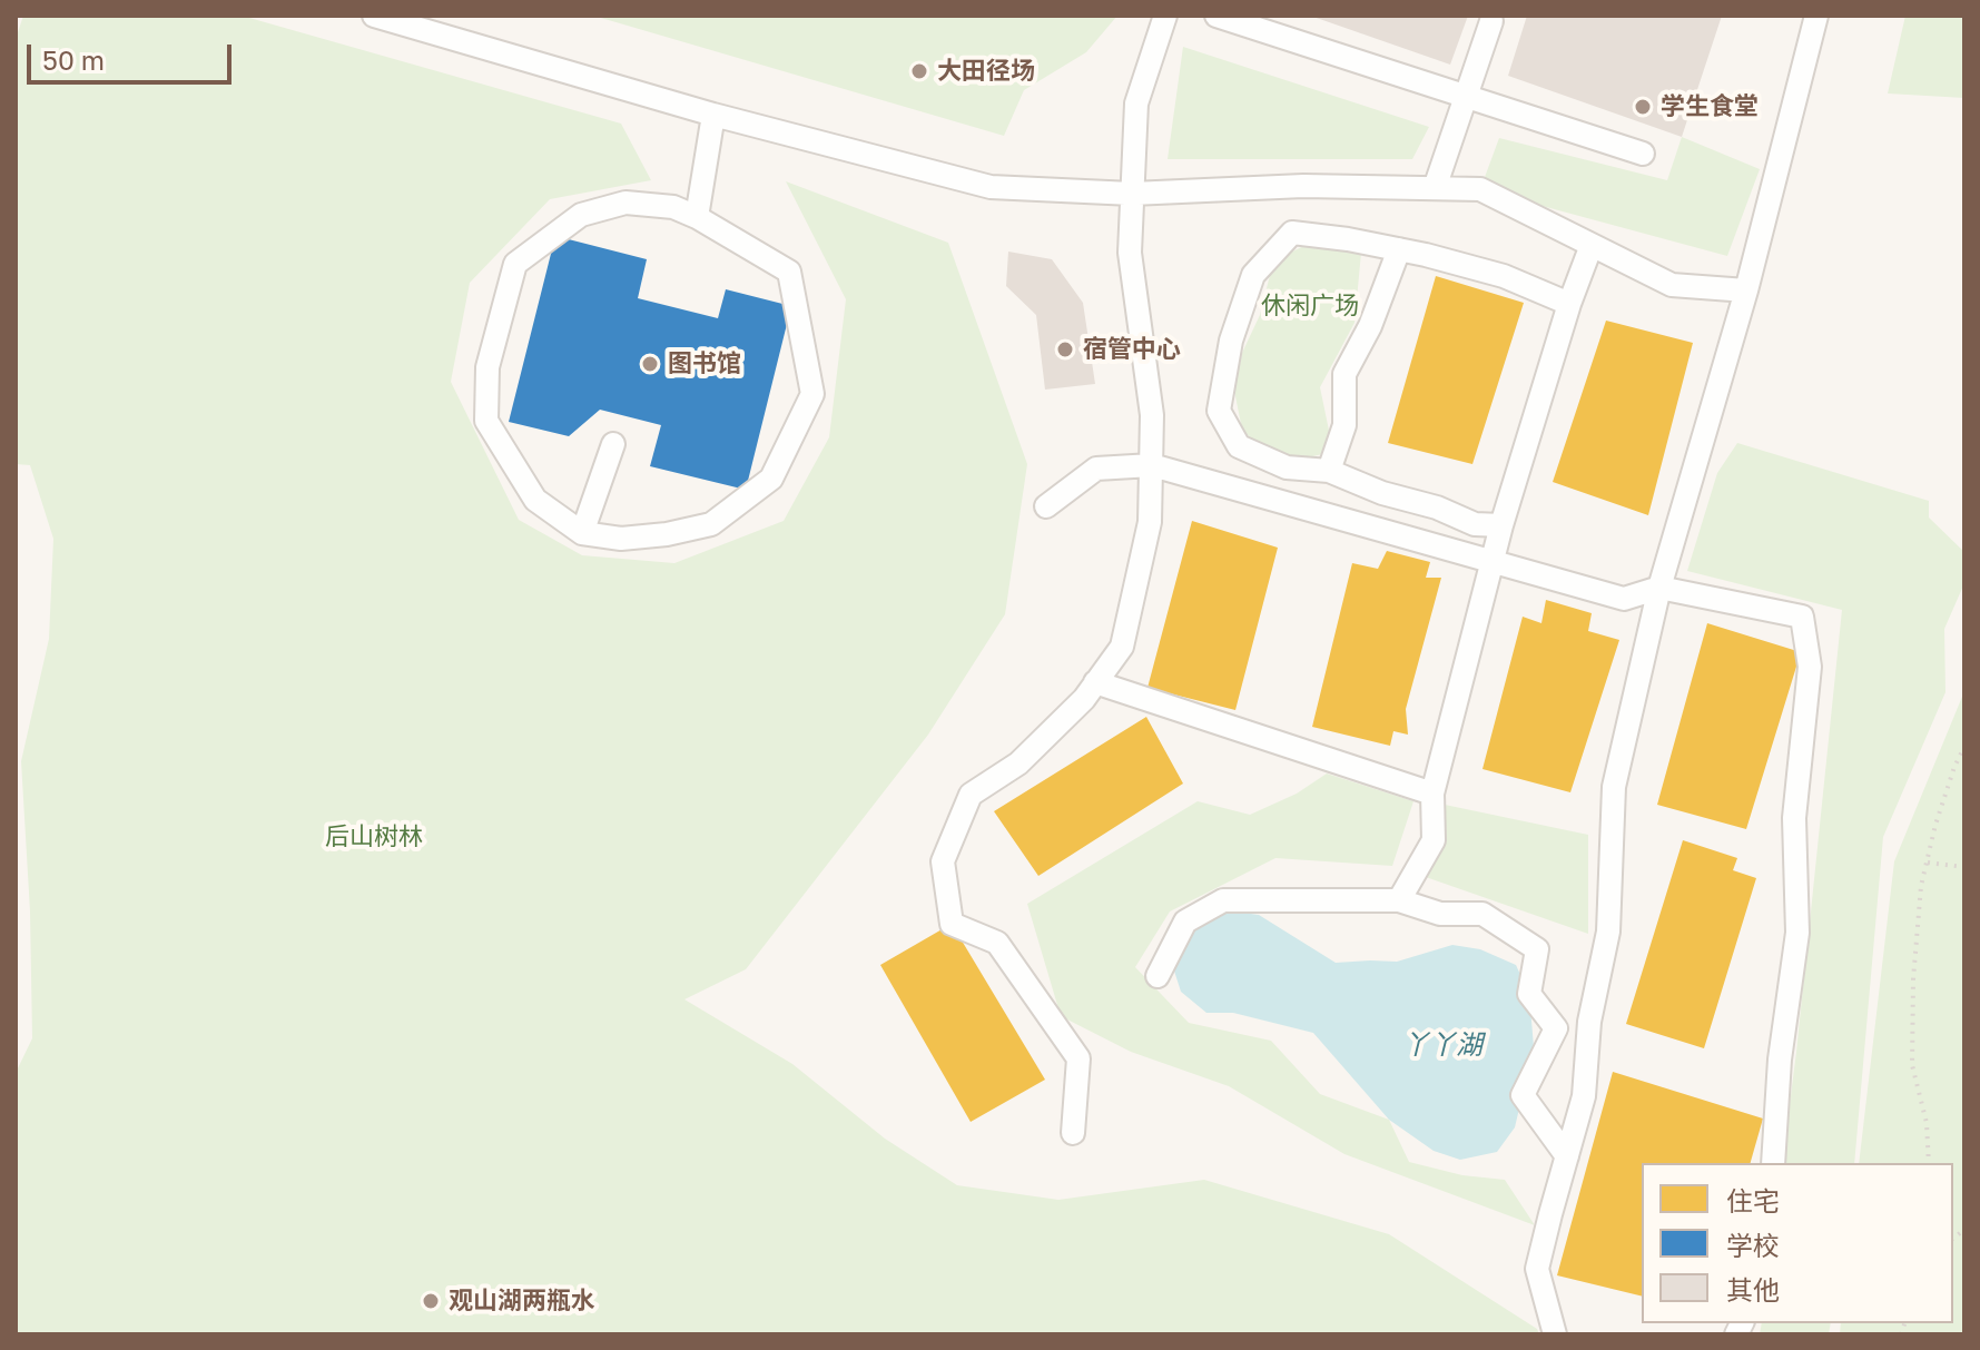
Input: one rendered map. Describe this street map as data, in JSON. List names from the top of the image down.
{
  "water": ["丫丫湖"],
  "parks": ["休闲广场", "后山树林"],
  "places": [
    "大田径场",
    "学生食堂",
    "宿管中心",
    "图书馆",
    "观山湖两瓶水"
  ],
  "legend": ["住宅", "学校", "其他"],
  "scale_bar": "50 m"
}
